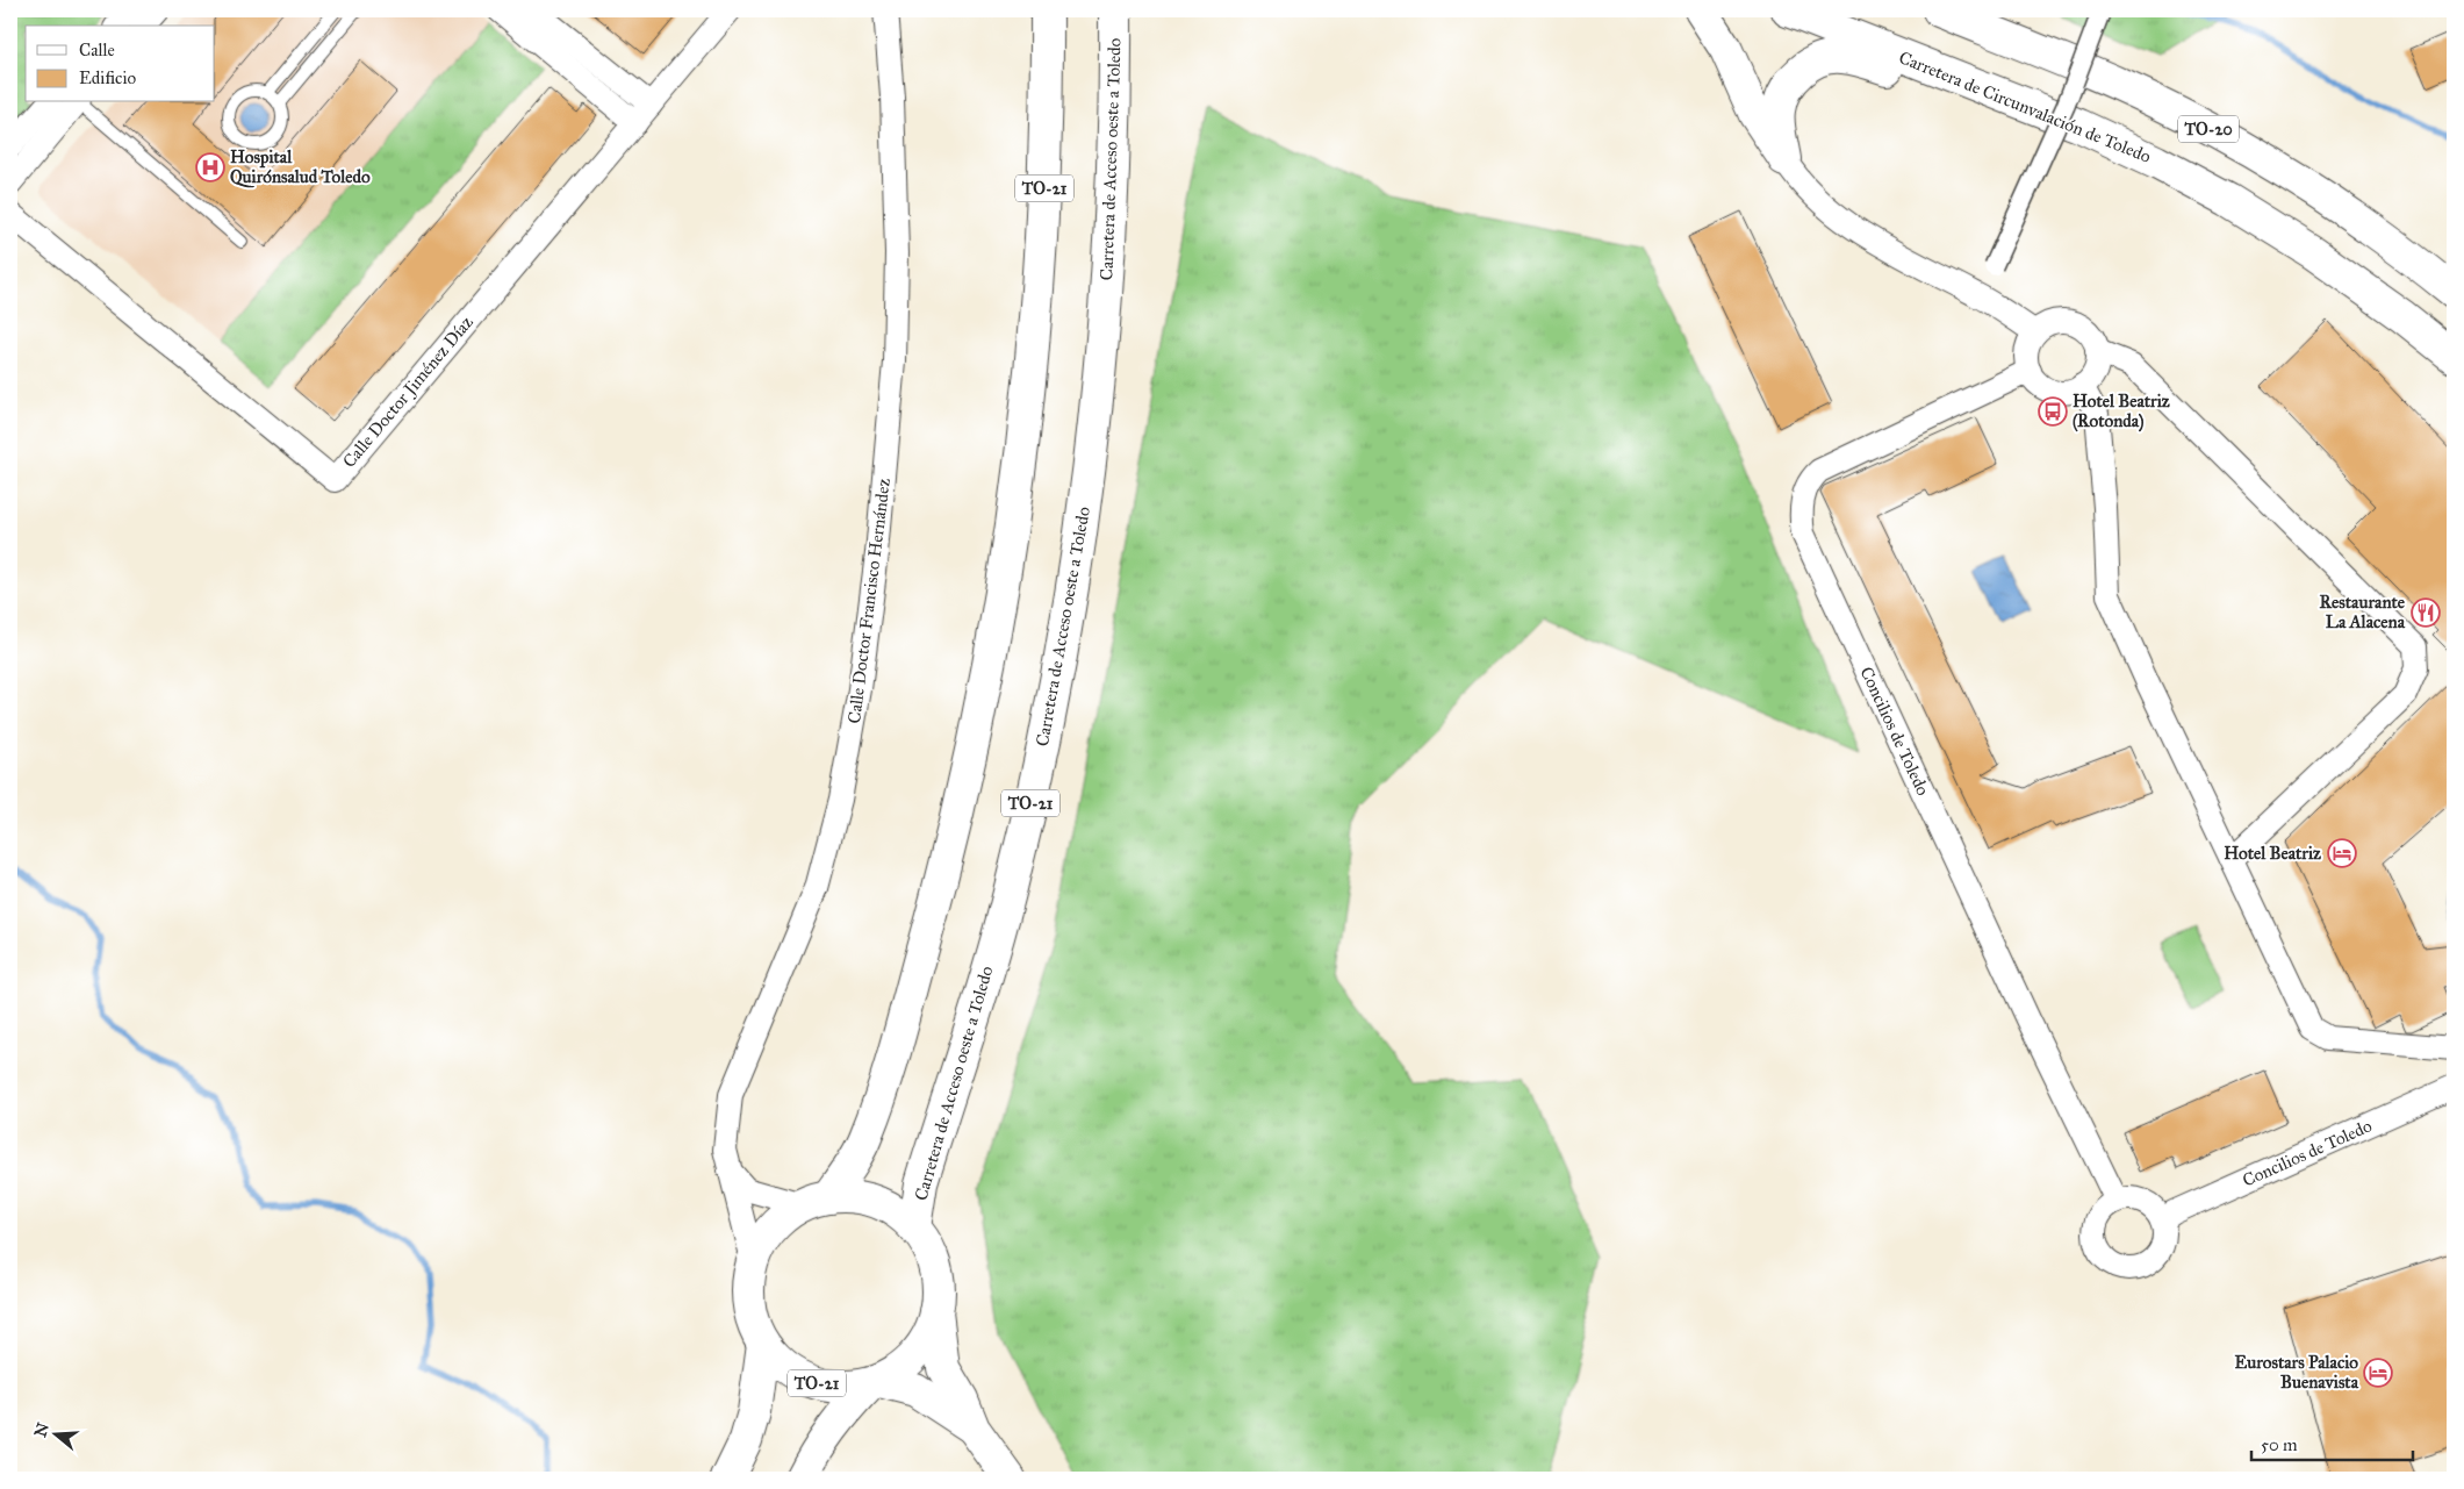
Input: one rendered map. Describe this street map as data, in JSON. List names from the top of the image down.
{
  "streets": {
    "main road": [
      "Carretera de Circunvalación de Toledo",
      "TO-20",
      "Carretera de Acceso oeste a Toledo",
      "TO-21"
    ],
    "street": ["Calle Doctor Jiménez Díaz", "Calle Doctor Francisco Hernández", "Concilios de Toledo"]
  },
  "crossings": [
    ["Carretera de Acceso oeste a Toledo", "Calle Doctor Francisco Hernández"]
  ],
  "places": {
    "hospital": ["Hospital Quirónsalud Toledo"],
    "bus stop": ["Hotel Beatriz (Rotonda)"],
    "restaurant": ["Restaurante La Alacena"],
    "hotel": ["Hotel Beatriz", "Eurostars Palacio Buenavista"]
  },
  "legend": ["Calle", "Edificio"],
  "scale_bar": "50 m",
  "north": "left"
}
